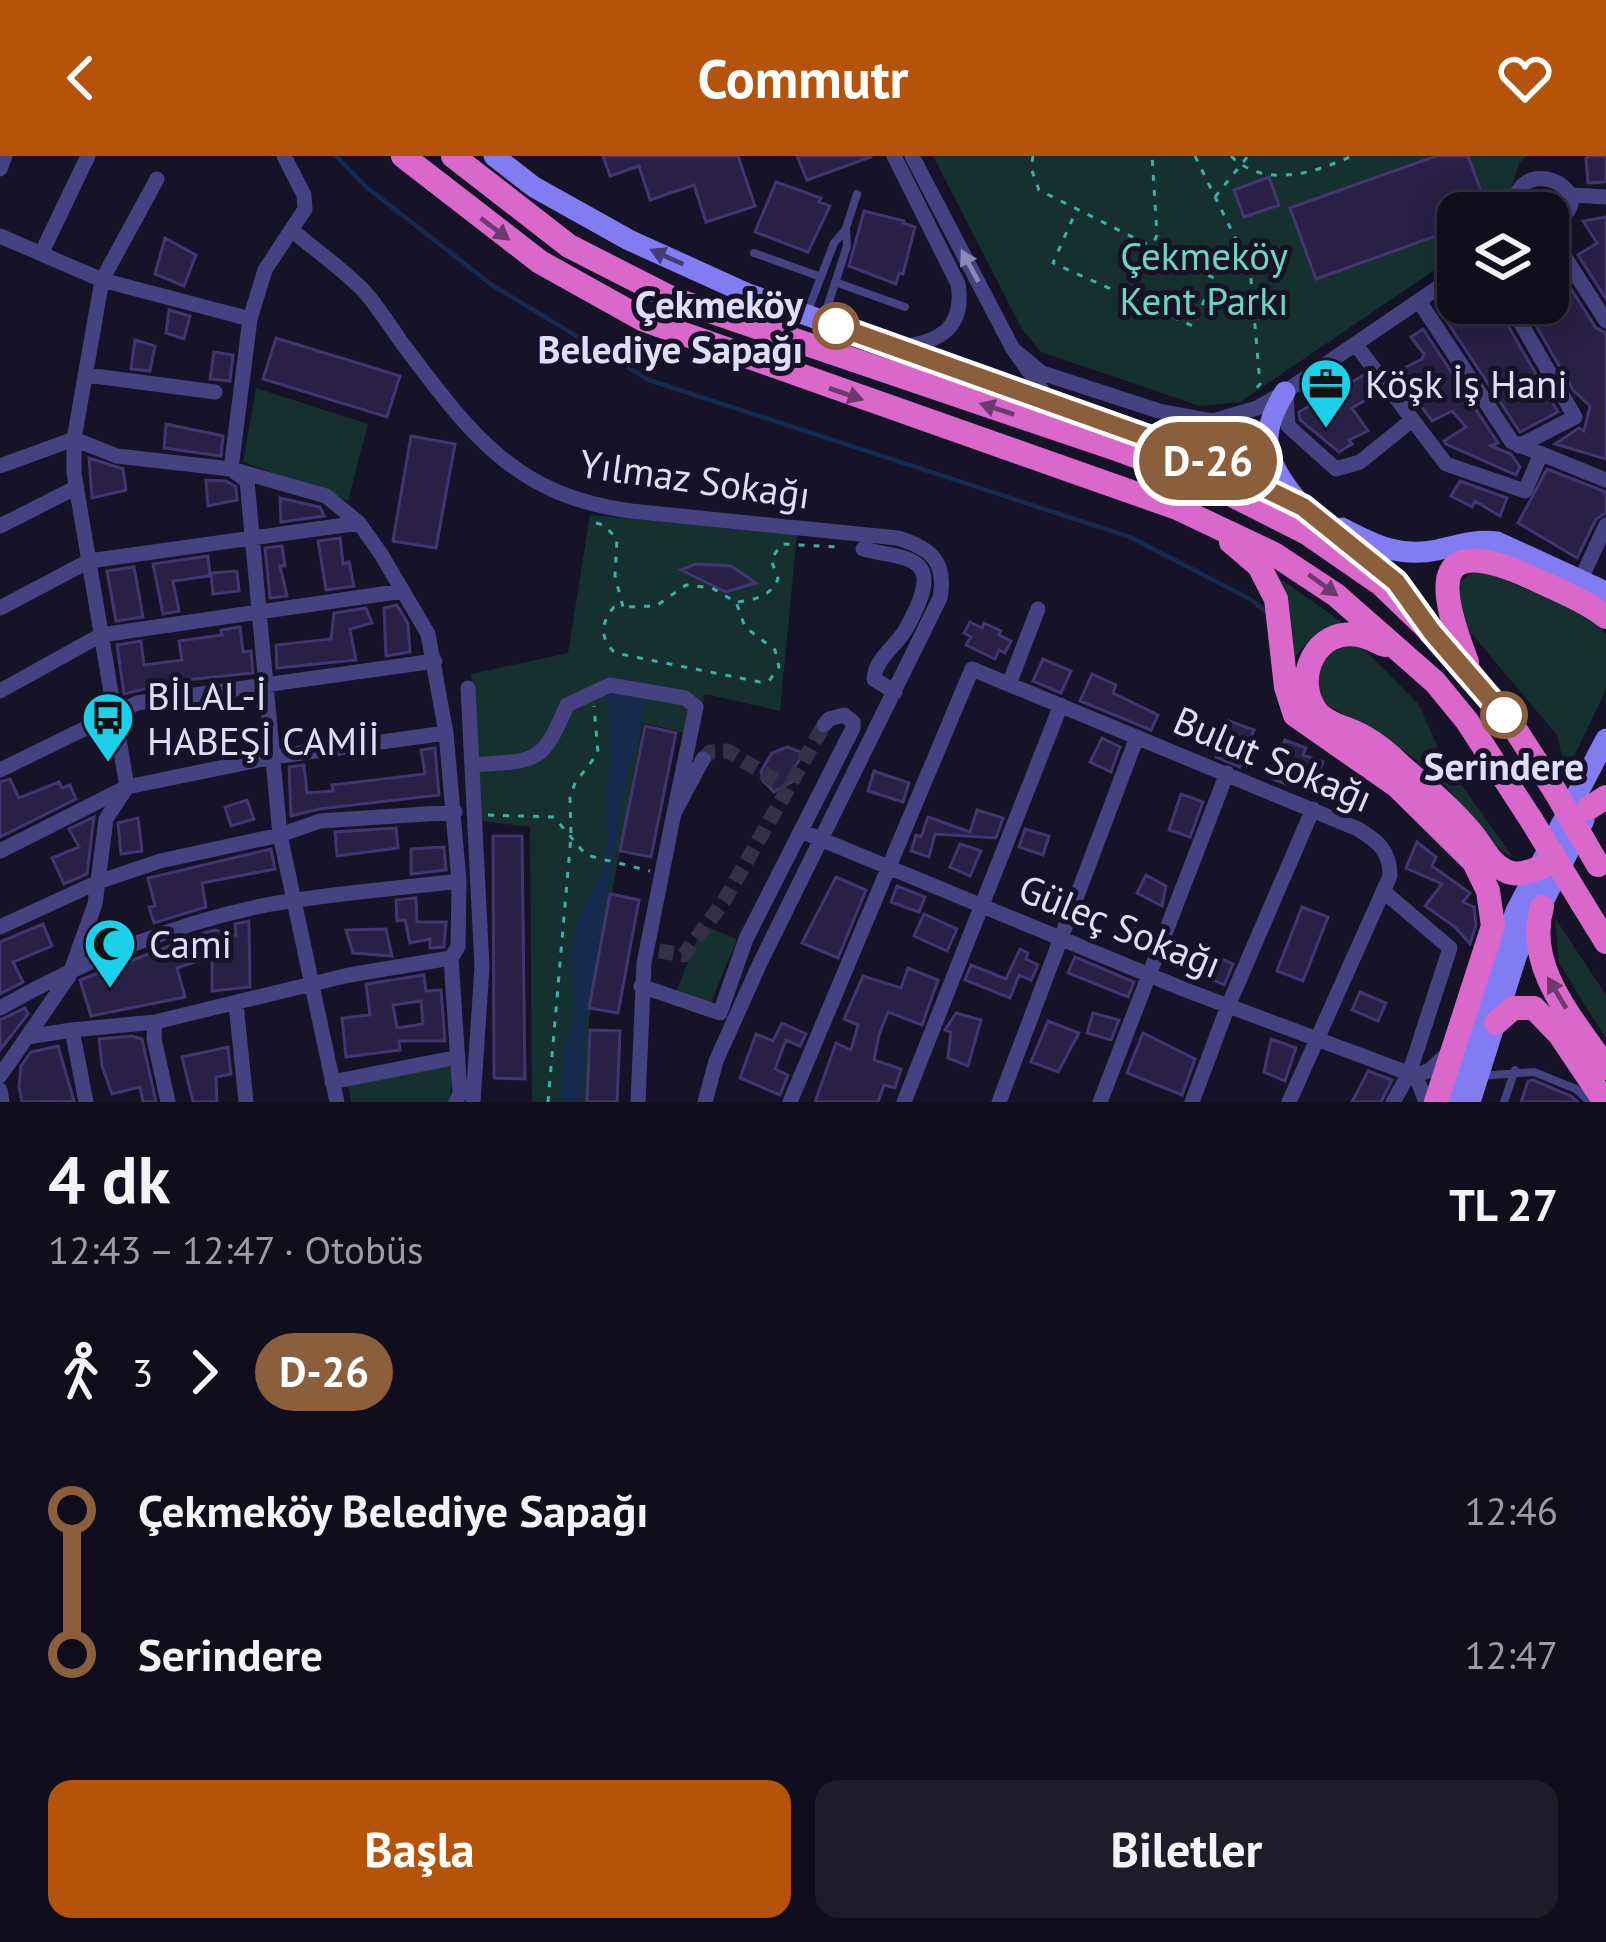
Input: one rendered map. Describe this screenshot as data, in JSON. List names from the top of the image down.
{
  "streets": {
    "street": ["Yılmaz Sokağı", "Bulut Sokağı", "Güleç Sokağı"]
  },
  "crossings": [
    ["Bulut Sokağı", "Güleç Sokağı"]
  ],
  "parks": ["Çekmeköy Kent Parkı"],
  "places": {
    "other": ["Çekmeköy Belediye Sapağı", "Serindere"],
    "office": ["Köşk İş Hani"],
    "bus stop": ["BİLAL-İ HABEŞİ CAMİİ"],
    "mosque": ["Cami"]
  },
  "lines": ["bus line D-26"],
  "page": {
    "header": "Commutr",
    "on_map": "D-26",
    "heading": ["4 dk", "12:43 – 12:47 · Otobüs", "TL 27"],
    "legs": ["3", "D-26"],
    "list": [
      {
        "name": "Çekmeköy Belediye Sapağı",
        "value": "12:46"
      },
      {
        "name": "Serindere",
        "value": "12:47"
      }
    ],
    "buttons": ["Başla", "Biletler"]
  }
}
